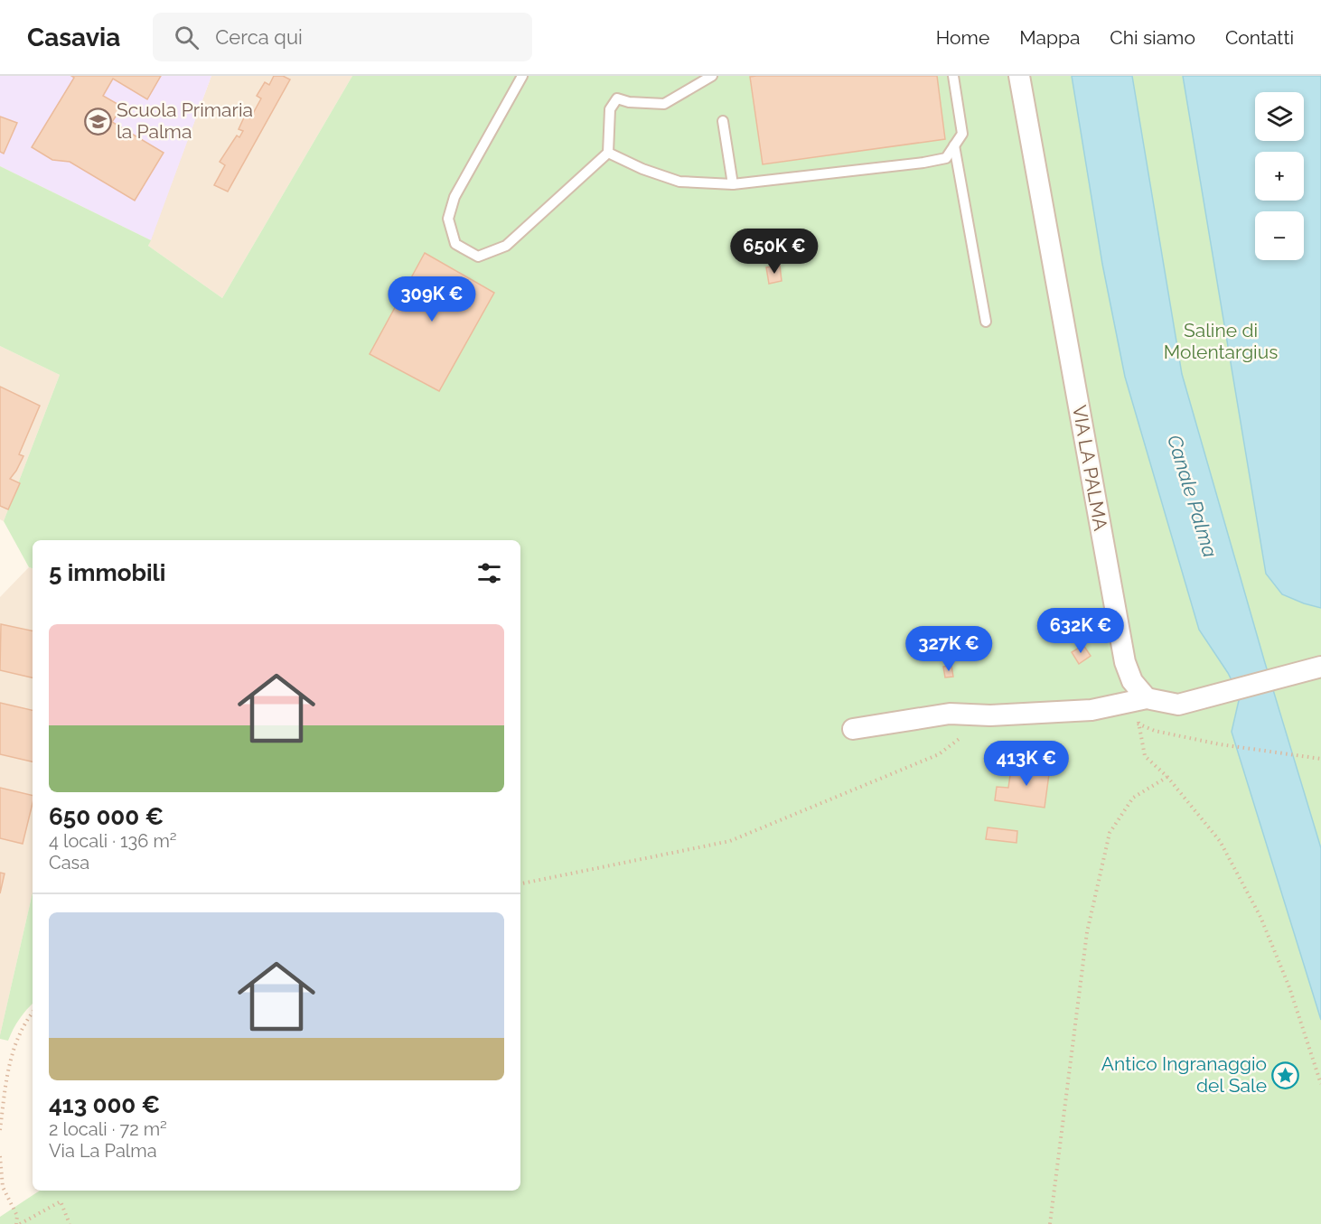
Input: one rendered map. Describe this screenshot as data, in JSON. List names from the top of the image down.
{
  "streets": {
    "street": ["VIA LA PALMA"]
  },
  "water": ["Canale Palma"],
  "parks": ["Saline di Molentargius"],
  "places": {
    "school or university": ["Scuola Primaria la Palma"],
    "place": ["Antico Ingranaggio del Sale"]
  },
  "page": {
    "header": "Casavia",
    "search": "Cerca qui",
    "nav": [
      "Home",
      "Mappa",
      "Chi siamo",
      "Contatti"
    ],
    "map_buttons": ["+", "−"],
    "price": [
      "650K €",
      "309K €",
      "632K €",
      "327K €",
      "413K €"
    ],
    "heading": "5 immobili",
    "list": [
      {
        "name": "650 000 €",
        "note": "4 locali · 136 m² · Casa"
      },
      {
        "name": "413 000 €",
        "note": "2 locali · 72 m² · Via La Palma"
      }
    ]
  }
}
